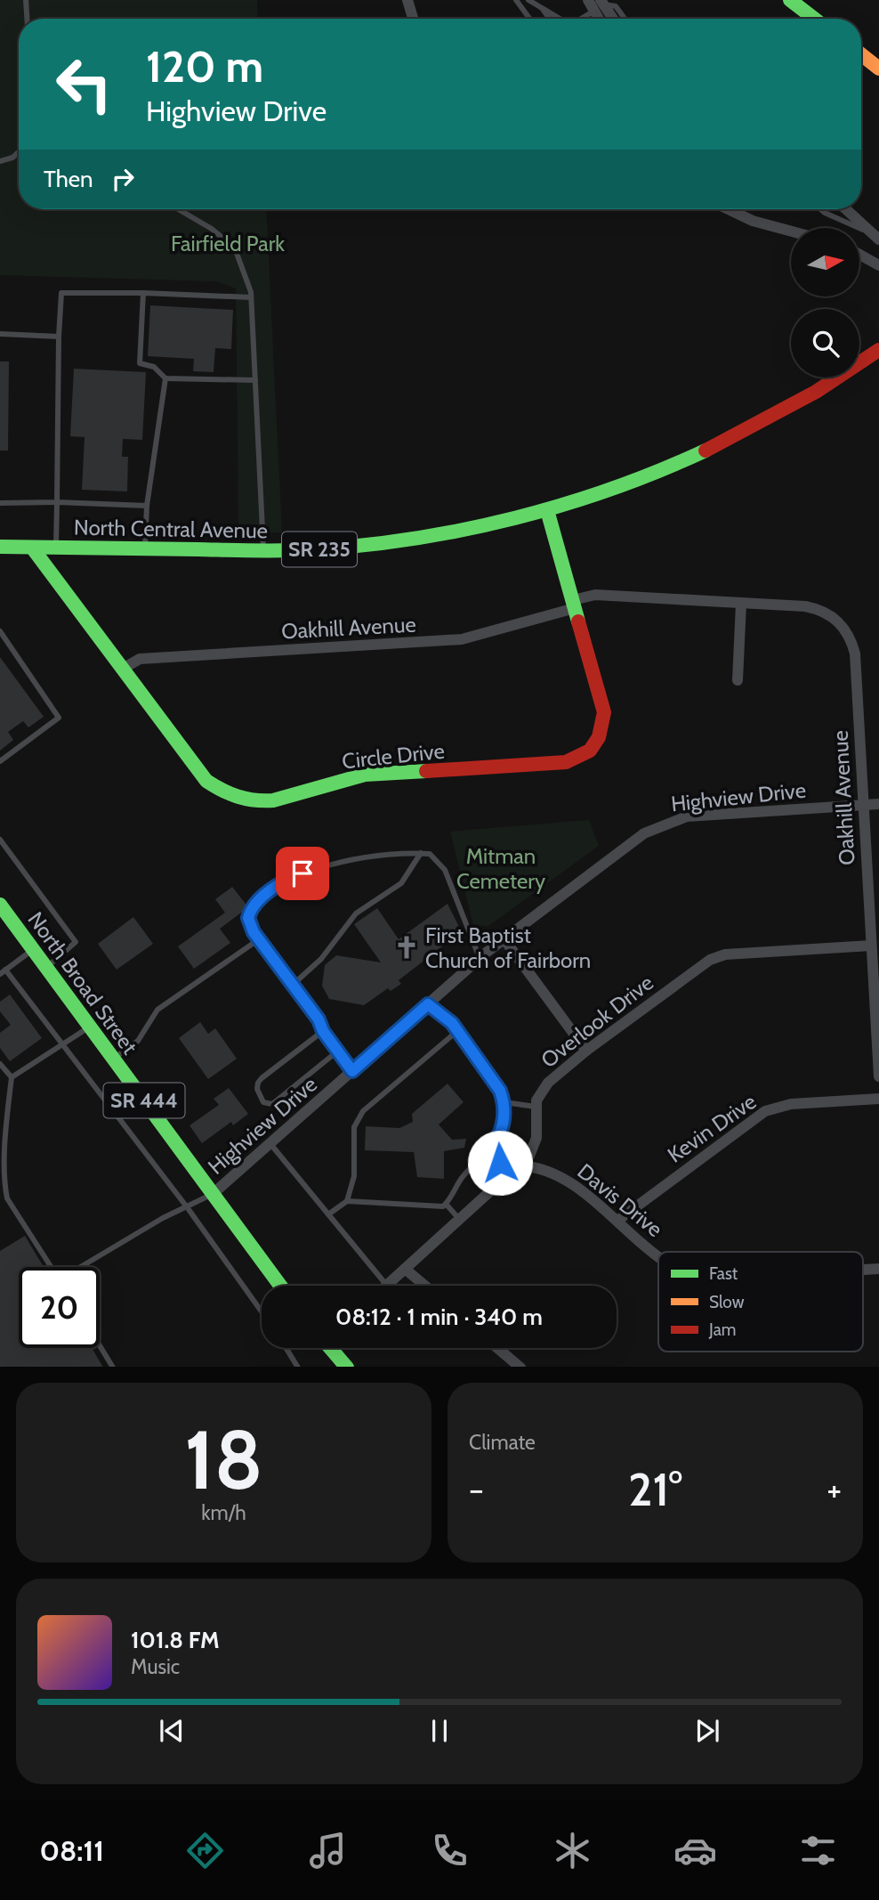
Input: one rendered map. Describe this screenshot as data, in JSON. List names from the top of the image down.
{
  "streets": {
    "main road": [
      "North Central Avenue",
      "SR 235",
      "Circle Drive",
      "North Broad Street",
      "SR 444"
    ],
    "street": [
      "Oakhill Avenue",
      "Highview Drive",
      "Overlook Drive",
      "Kevin Drive",
      "Davis Drive"
    ]
  },
  "crossings": [
    ["North Central Avenue", "Circle Drive"],
    ["Oakhill Avenue", "Circle Drive"],
    ["Oakhill Avenue", "Highview Drive"],
    ["Oakhill Avenue", "Overlook Drive"],
    ["Highview Drive", "North Broad Street"],
    ["Kevin Drive", "Davis Drive"]
  ],
  "parks": ["Fairfield Park", "Mitman Cemetery"],
  "places": {
    "church": ["First Baptist Church of Fairborn"]
  },
  "legend": ["Fast", "Slow", "Jam"],
  "north": "right",
  "page": {
    "turn": ["120 m", "Highview Drive"],
    "then": "Then",
    "limit": "20",
    "trip": "08:12 · 1 min · 340 m",
    "tile": [
      ["18", "km/h"],
      "Climate"
    ],
    "heat": ["−", "21°", "+"],
    "song": ["101.8 FM", "Music"],
    "tabs": "08:11"
  }
}
